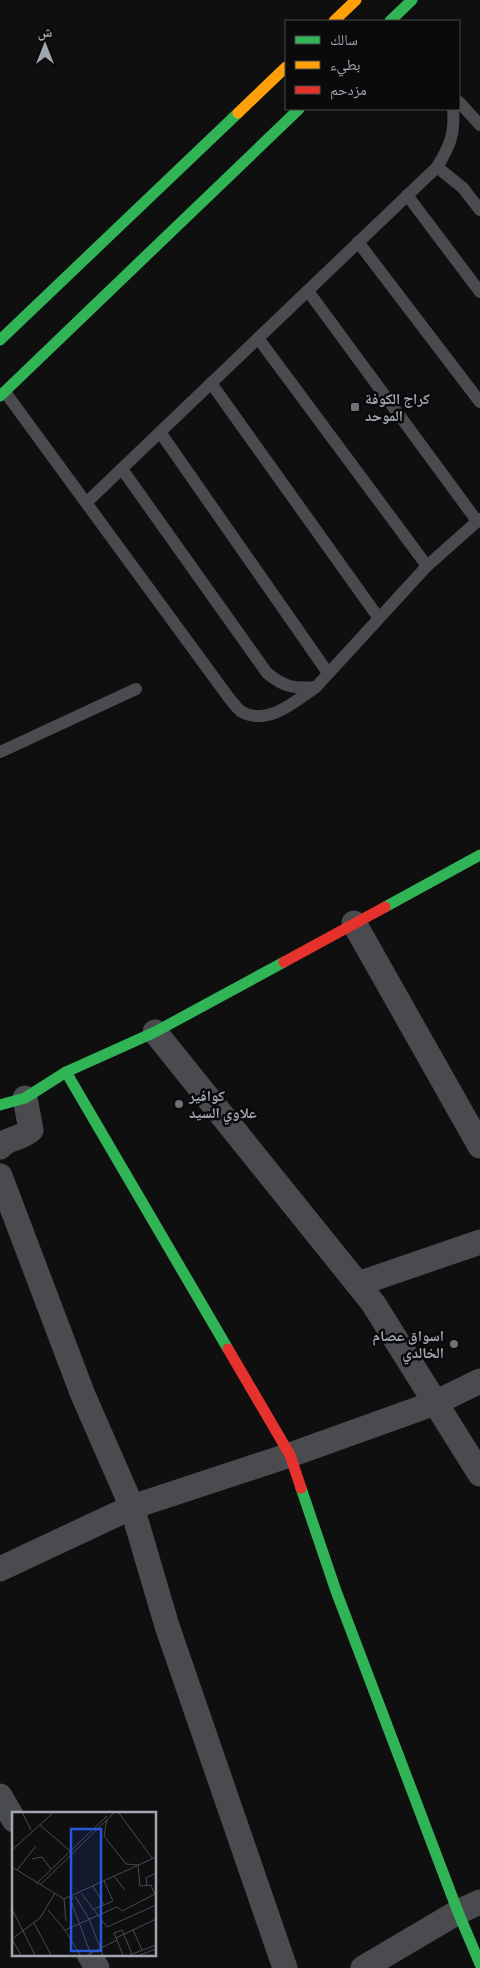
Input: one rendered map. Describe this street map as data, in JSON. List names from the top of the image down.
{
  "places": {
    "transit": ["كراج الكوفة الموحد"],
    "other": ["كوافير علاوي السيد", "اسواق عصام الخالدي"]
  },
  "legend": ["سالك", "بطيء", "مزدحم"],
  "north": "top"
}
